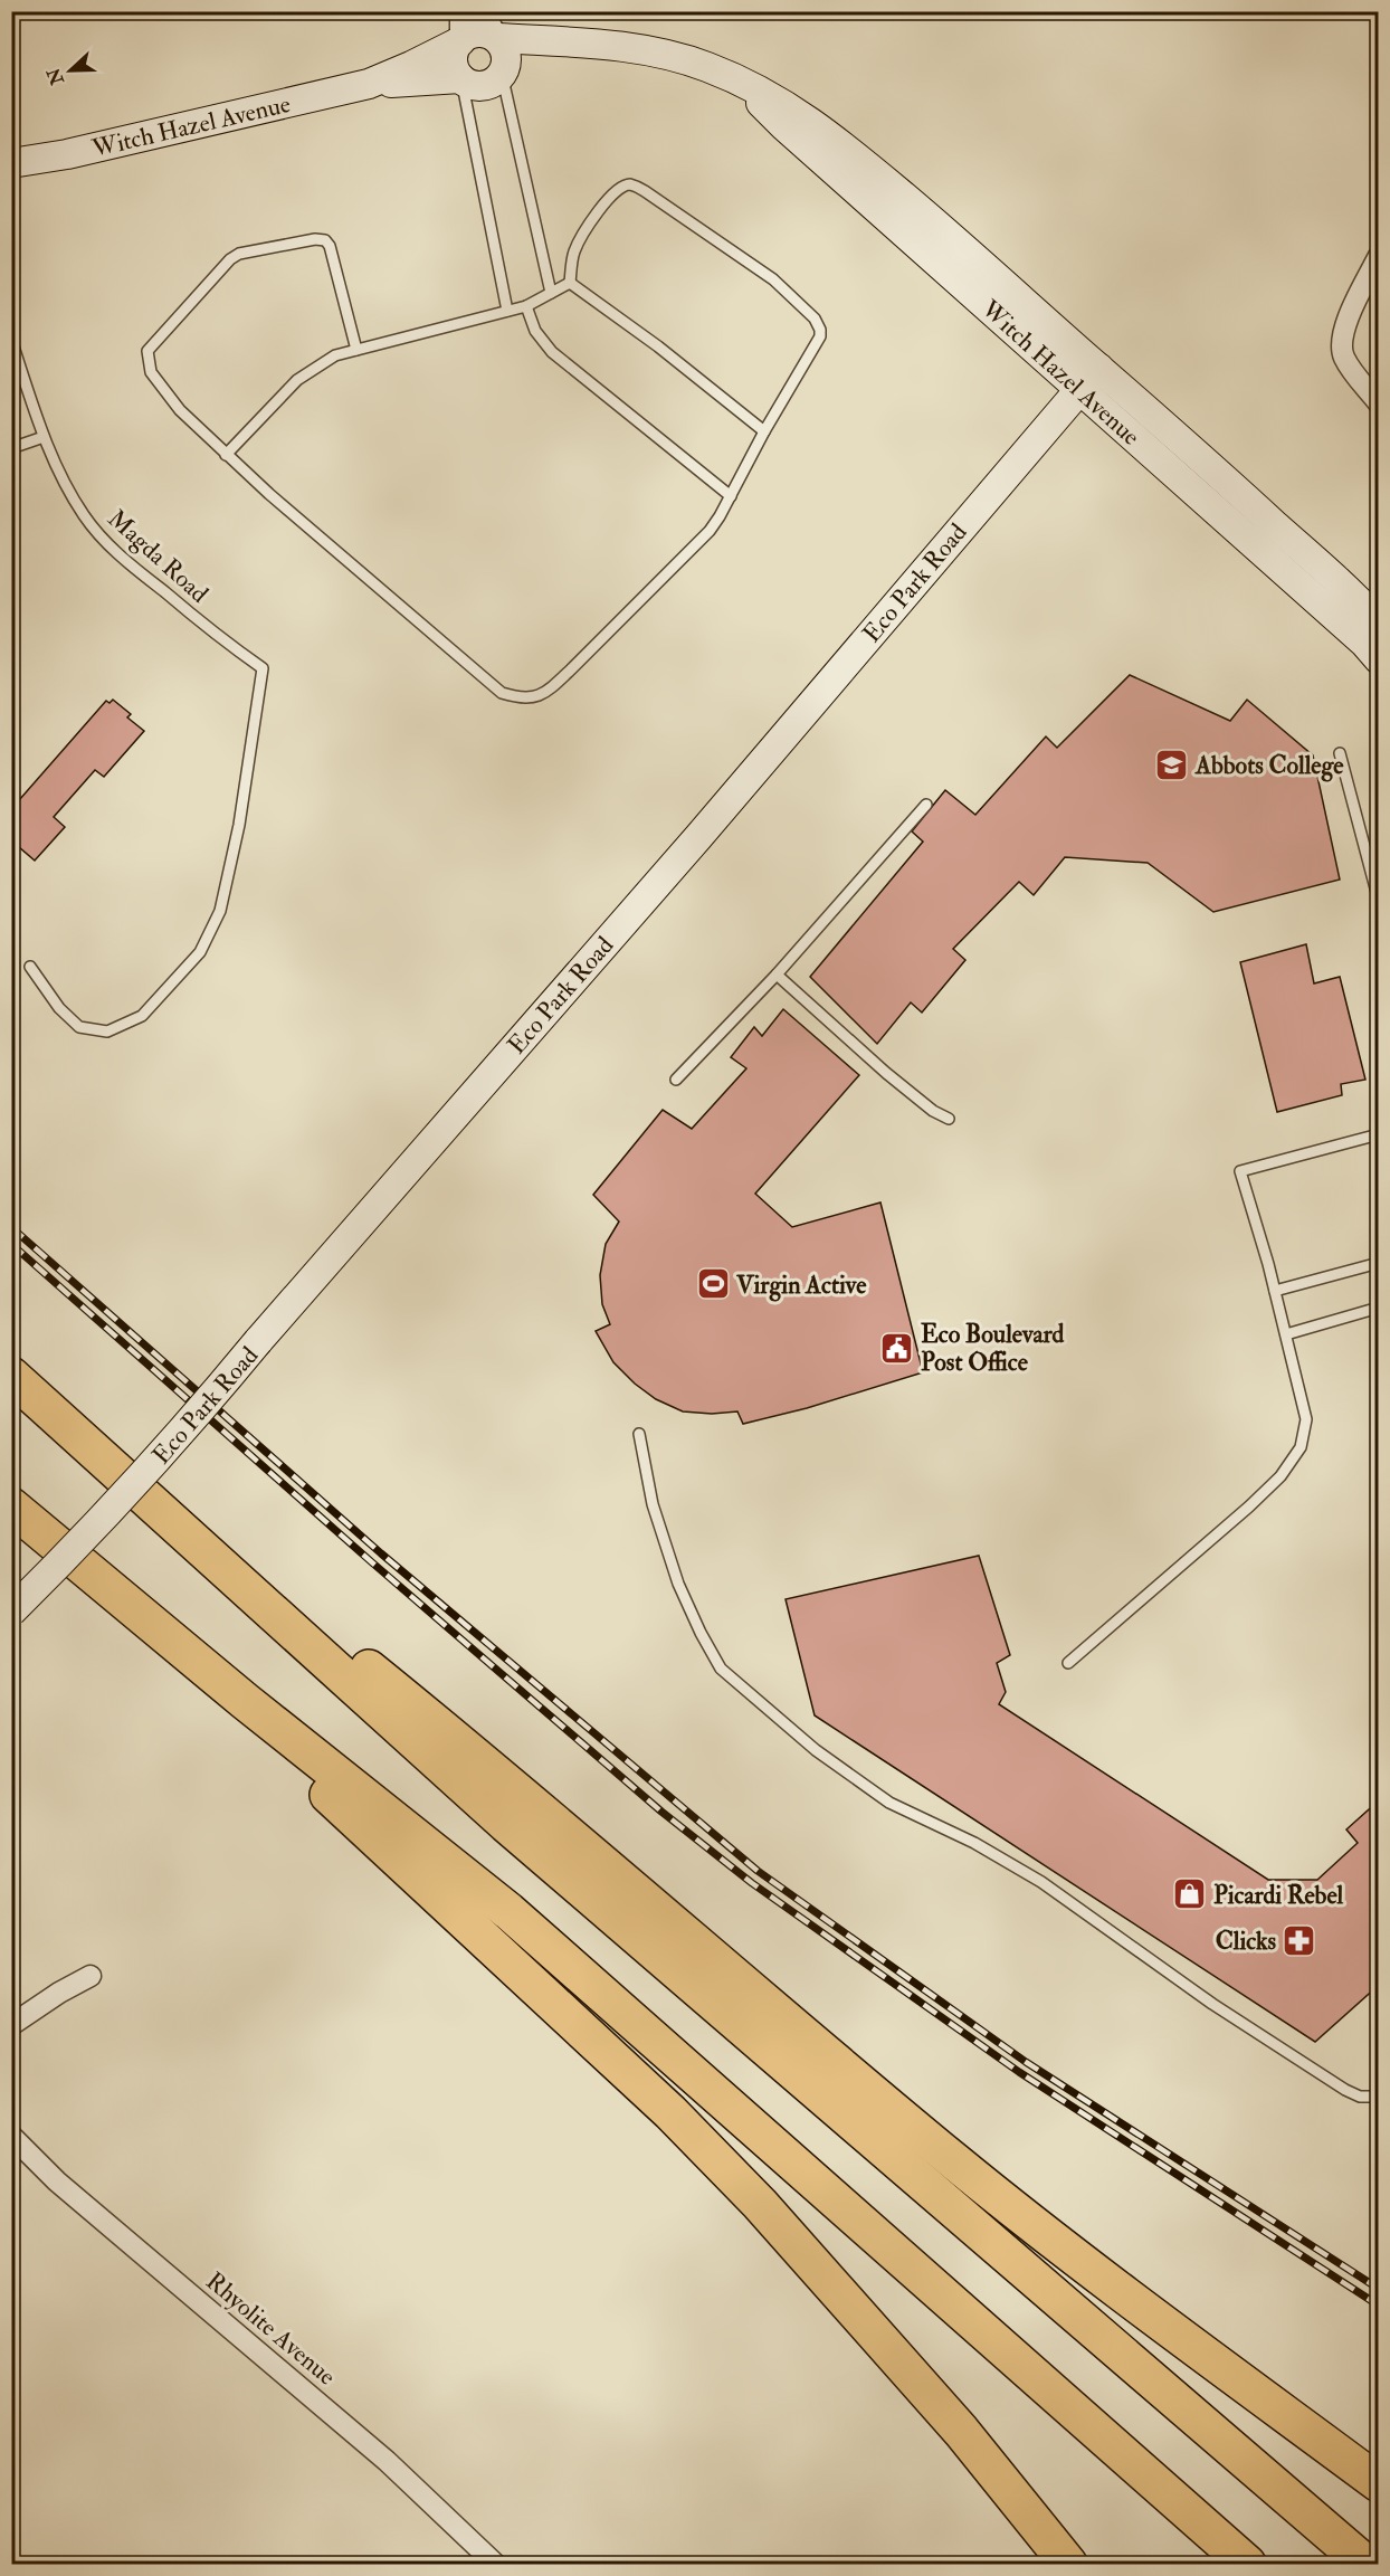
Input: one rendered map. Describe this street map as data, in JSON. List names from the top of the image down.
{
  "streets": {
    "street": ["Witch Hazel Avenue", "Eco Park Road", "Rhyolite Avenue"],
    "lane": ["Magda Road"]
  },
  "crossings": [
    ["Witch Hazel Avenue", "Eco Park Road"]
  ],
  "places": {
    "school or university": ["Abbots College"],
    "sports": ["Virgin Active"],
    "public building": ["Eco Boulevard Post Office"],
    "shop": ["Picardi Rebel"],
    "pharmacy": ["Clicks"]
  },
  "north": "left"
}
